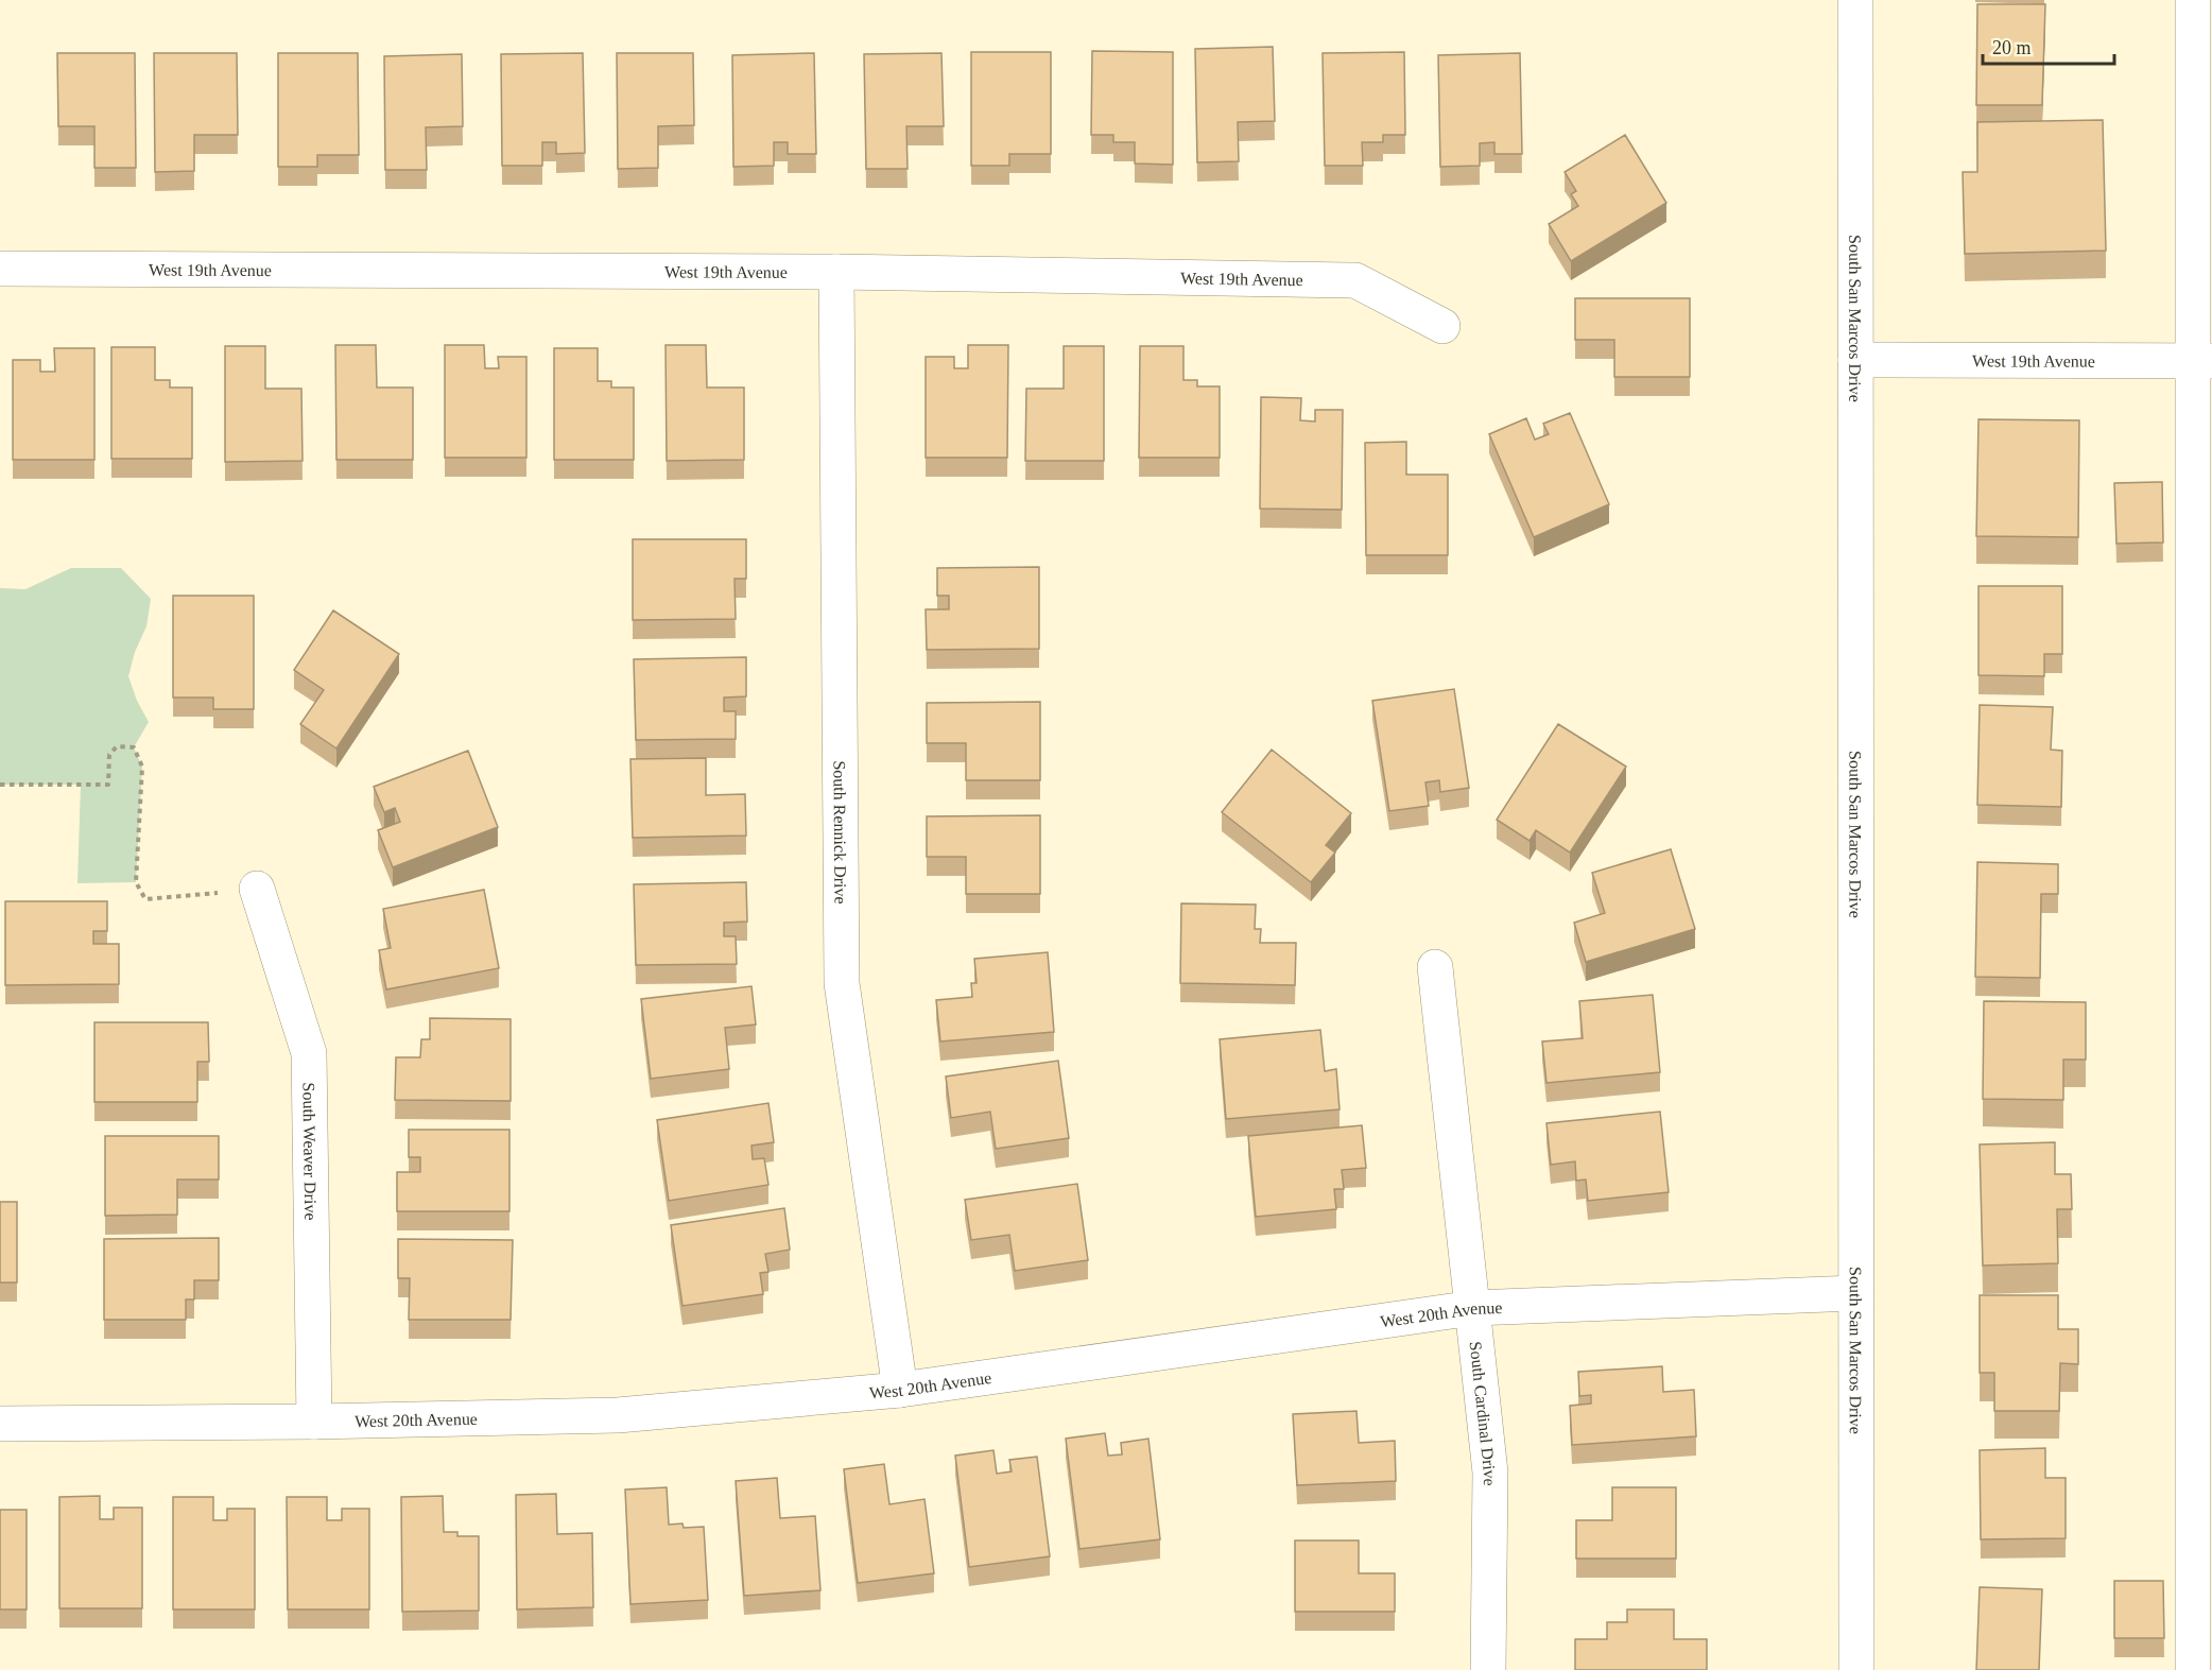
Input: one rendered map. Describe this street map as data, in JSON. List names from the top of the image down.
{
  "streets": {
    "street": [
      "West 19th Avenue",
      "South San Marcos Drive",
      "South Rennick Drive",
      "South Weaver Drive",
      "West 20th Avenue",
      "South Cardinal Drive"
    ]
  },
  "crossings": [
    ["West 19th Avenue", "South San Marcos Drive"],
    ["West 19th Avenue", "South Rennick Drive"],
    ["South San Marcos Drive", "West 20th Avenue"],
    ["South Rennick Drive", "West 20th Avenue"],
    ["South Weaver Drive", "West 20th Avenue"],
    ["West 20th Avenue", "South Cardinal Drive"]
  ],
  "scale_bar": "20 m"
}
